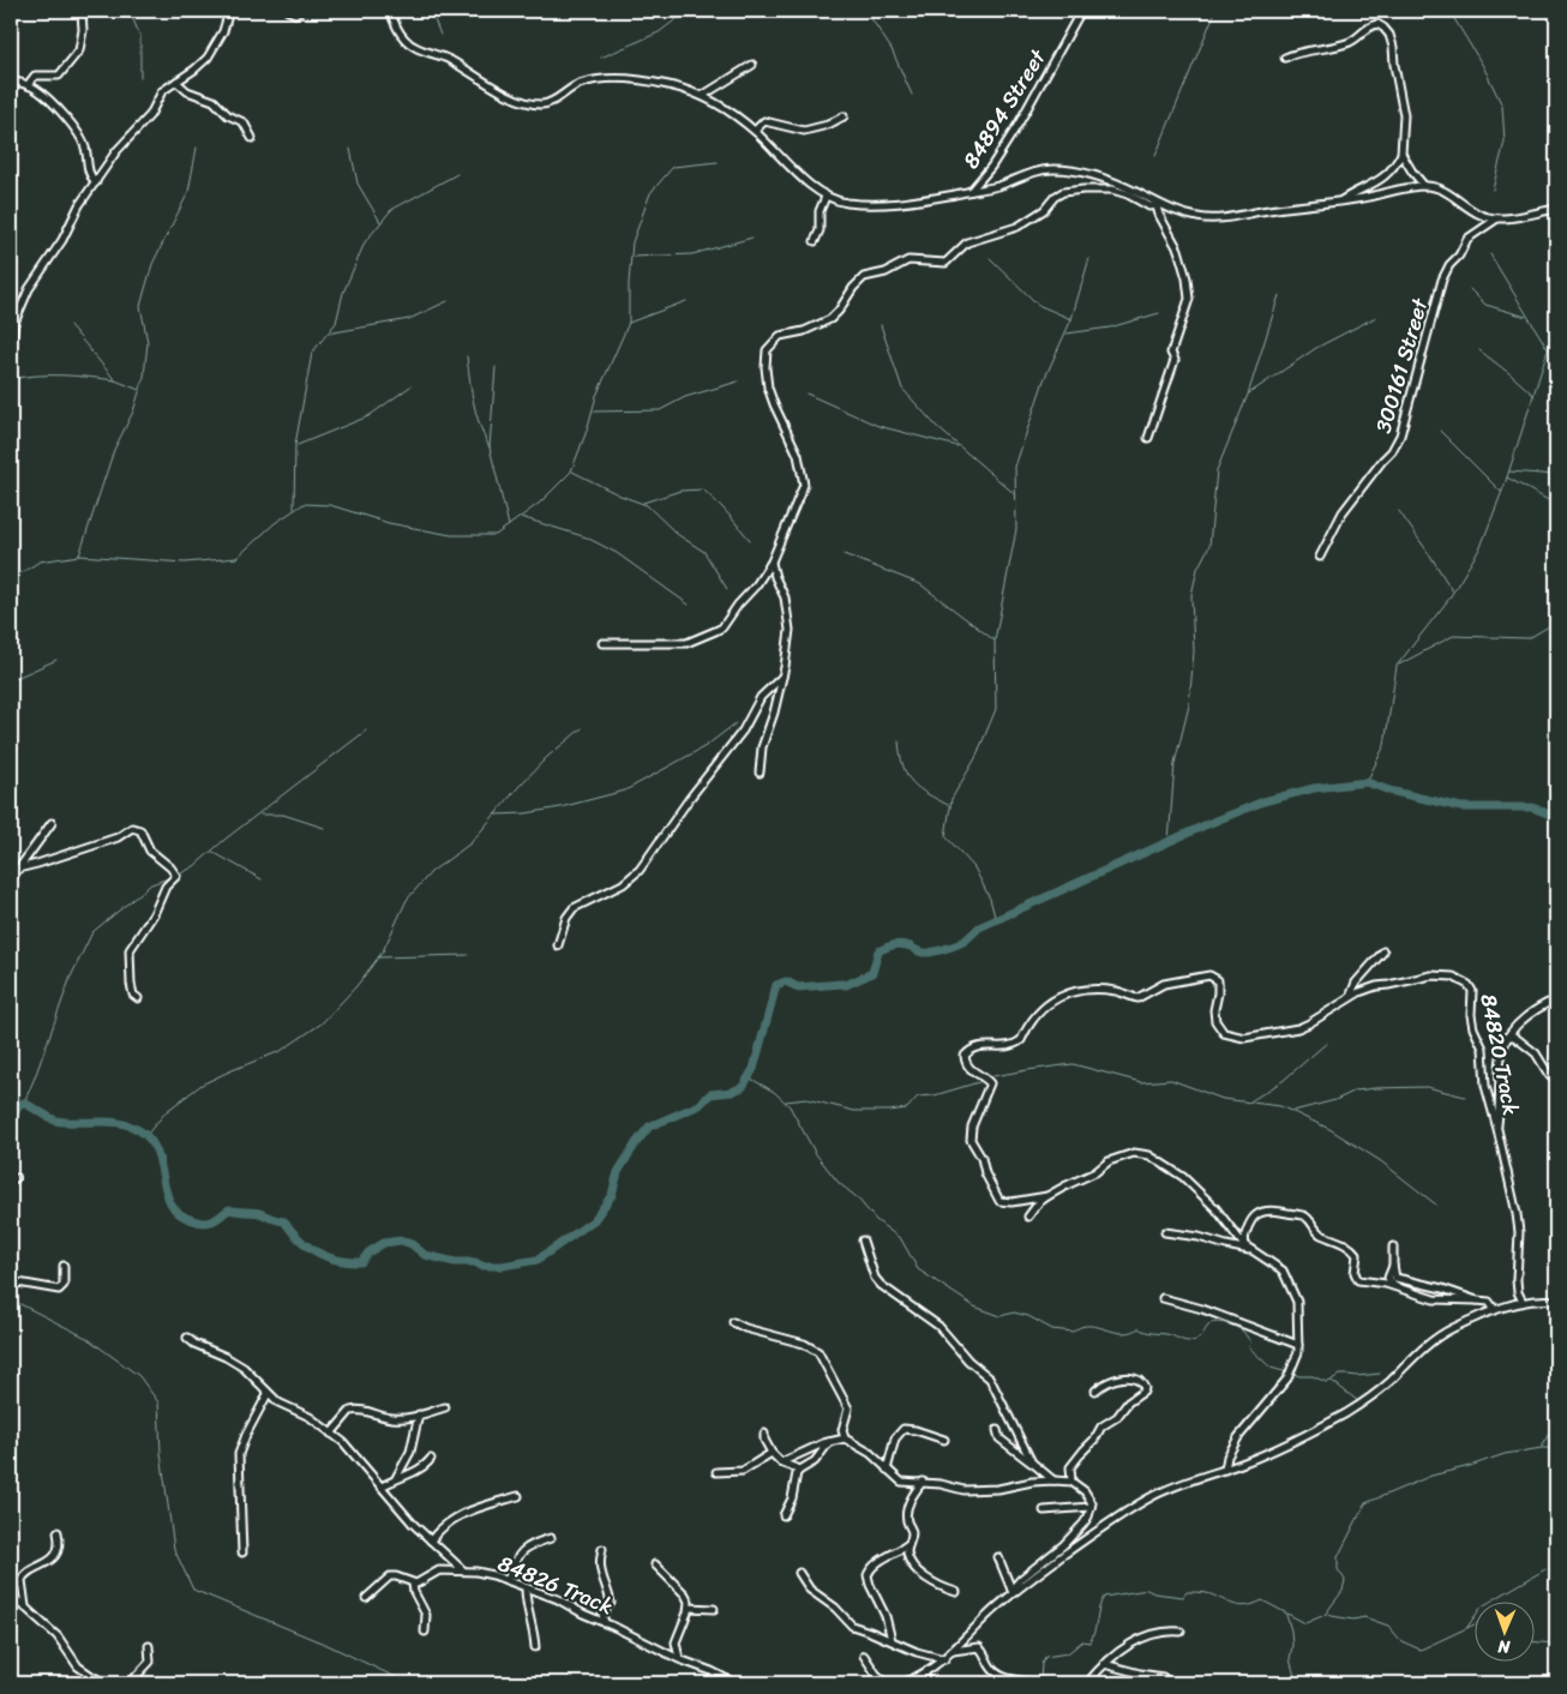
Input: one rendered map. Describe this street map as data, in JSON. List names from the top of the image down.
{
  "streets": {
    "street": [
      "84894 Street",
      "300161 Street",
      "84820 Track",
      "84826 Track"
    ]
  },
  "north": "bottom"
}
